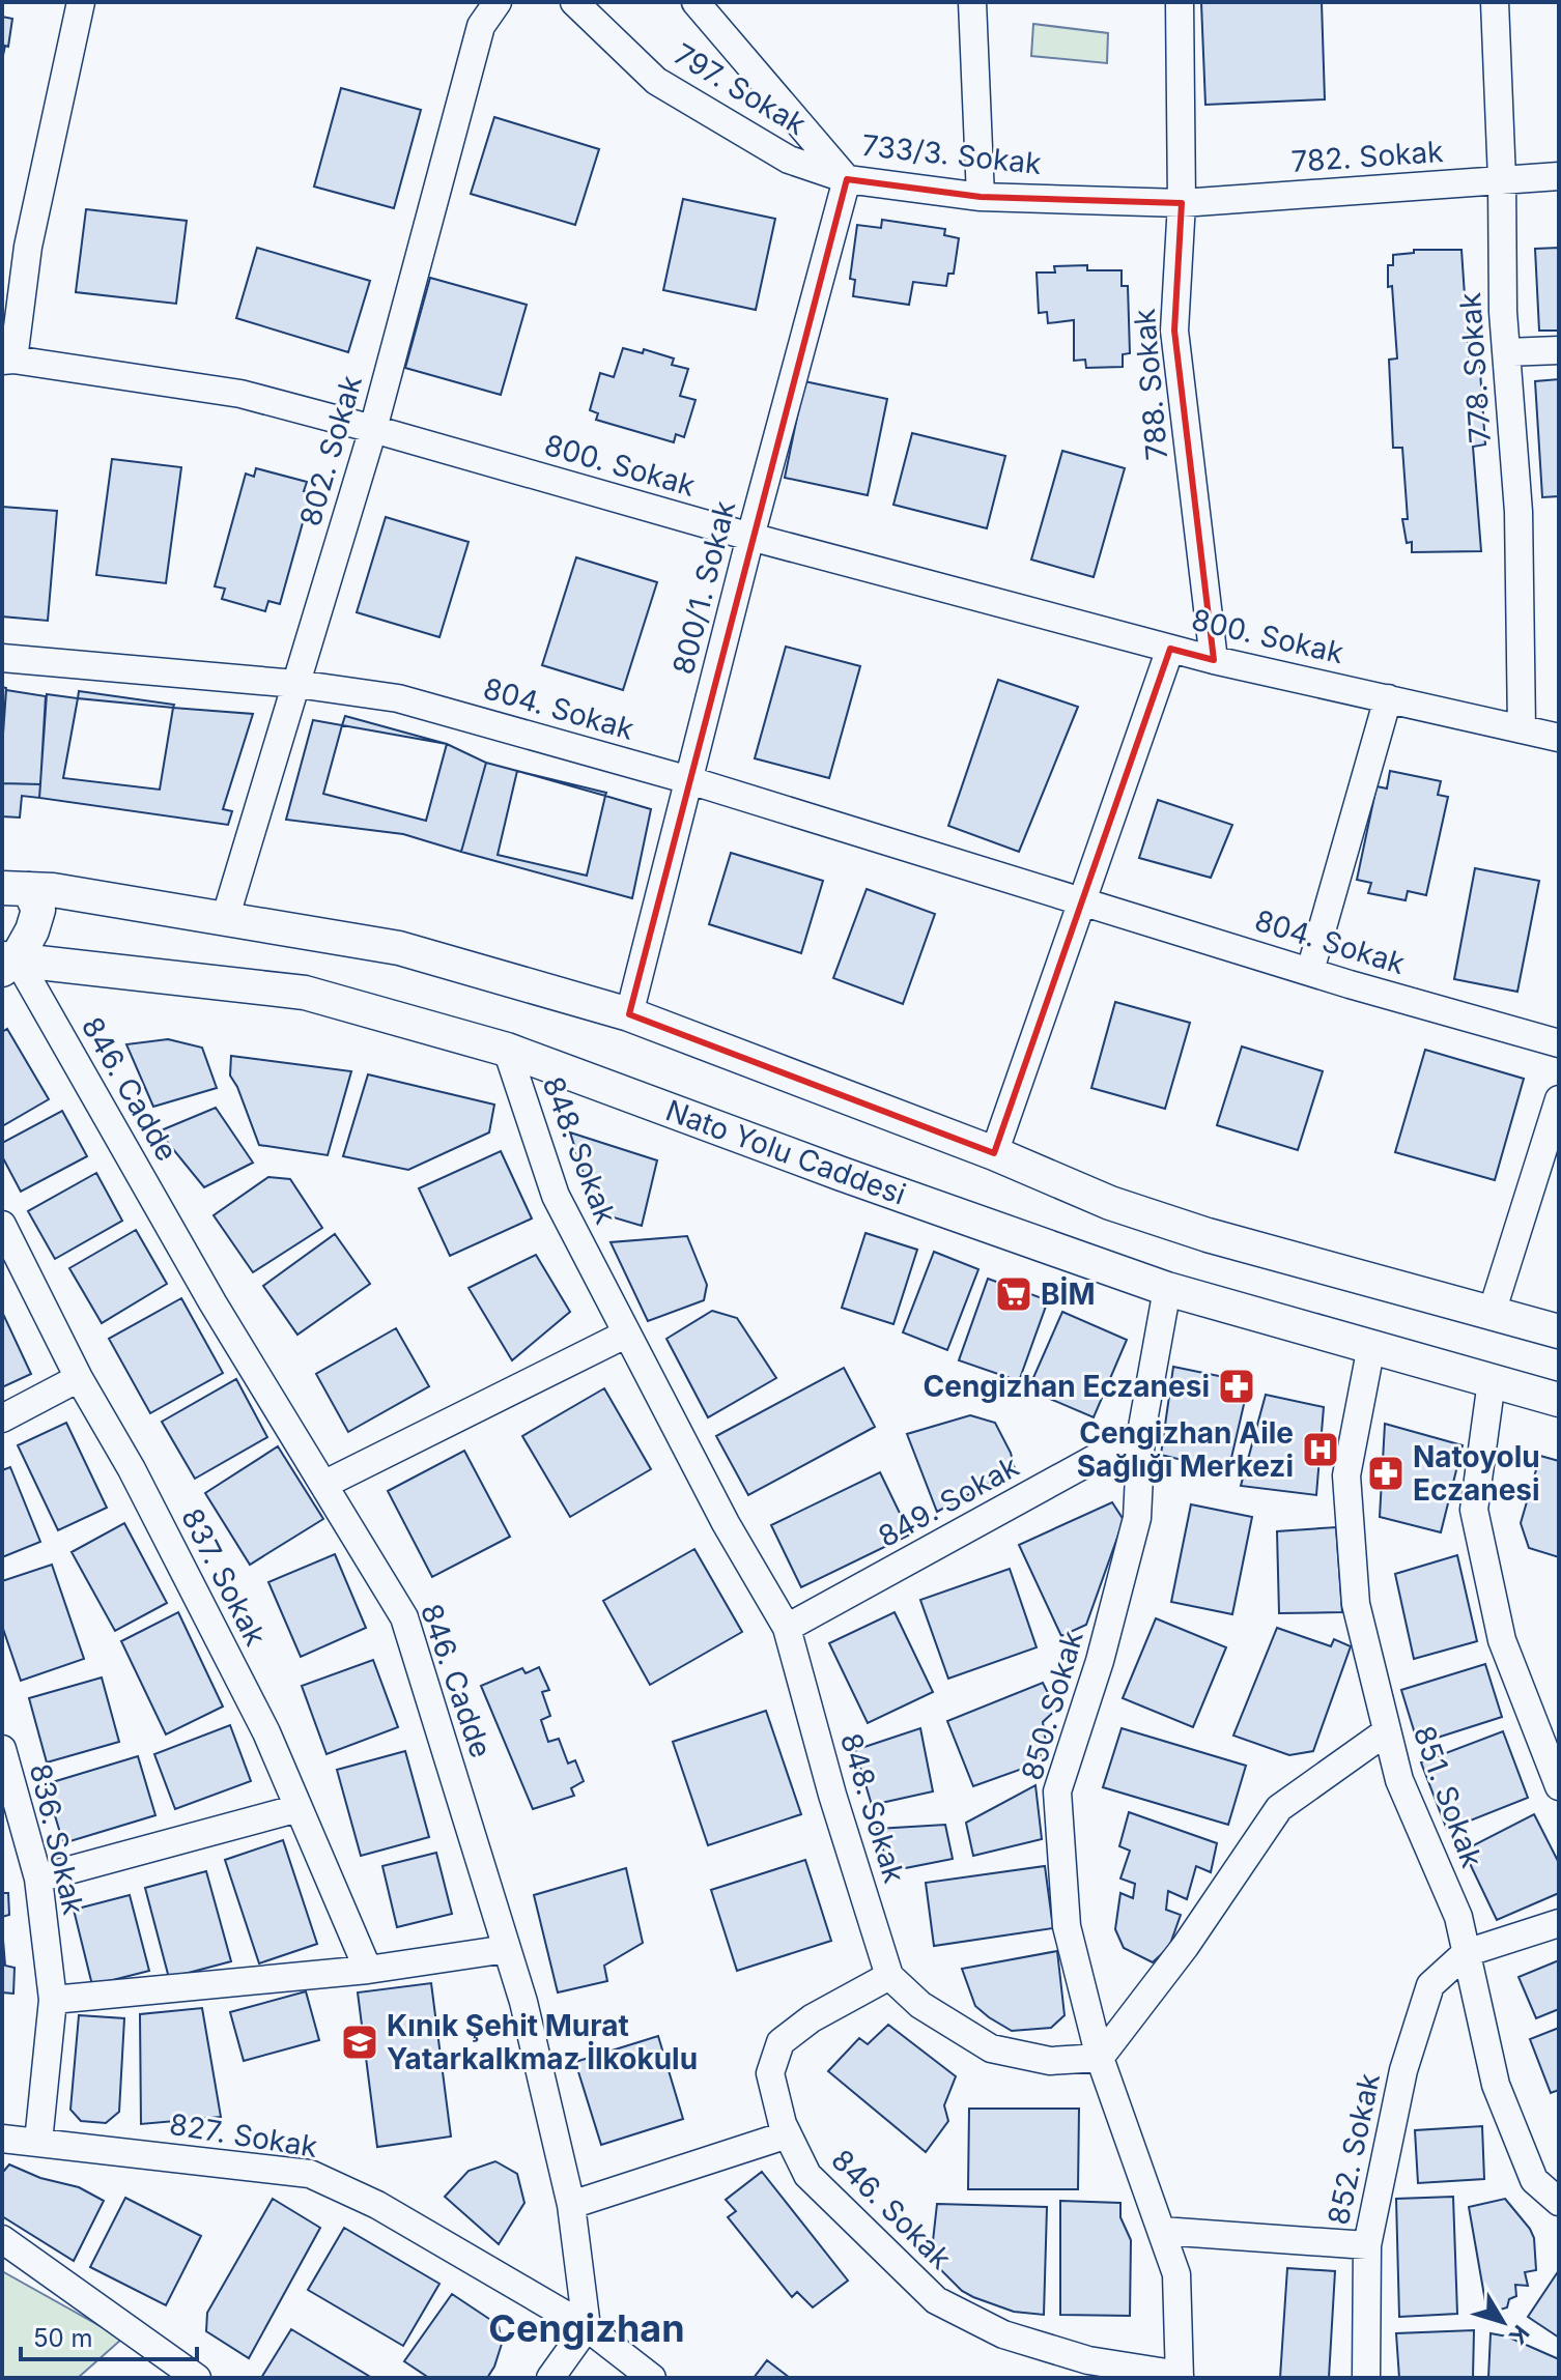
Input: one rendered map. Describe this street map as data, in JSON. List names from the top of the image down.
{
  "streets": {
    "main road": ["Nato Yolu Caddesi"],
    "street": [
      "797. Sokak",
      "733/3. Sokak",
      "782. Sokak",
      "778. Sokak",
      "788. Sokak",
      "802. Sokak",
      "800. Sokak",
      "800/1. Sokak",
      "804. Sokak",
      "846. Cadde",
      "848. Sokak",
      "849. Sokak",
      "837. Sokak",
      "850. Sokak",
      "851. Sokak",
      "836. Sokak",
      "827. Sokak",
      "852. Sokak",
      "846. Sokak"
    ]
  },
  "crossings": [
    ["797. Sokak", "733/3. Sokak"],
    ["797. Sokak", "800/1. Sokak"],
    ["733/3. Sokak", "782. Sokak"],
    ["733/3. Sokak", "788. Sokak"],
    ["733/3. Sokak", "800/1. Sokak"],
    ["782. Sokak", "778. Sokak"],
    ["782. Sokak", "788. Sokak"],
    ["778. Sokak", "800. Sokak"],
    ["788. Sokak", "800. Sokak"],
    ["802. Sokak", "800. Sokak"],
    ["802. Sokak", "804. Sokak"],
    ["800. Sokak", "800/1. Sokak"],
    ["800/1. Sokak", "804. Sokak"],
    ["846. Cadde", "Nato Yolu Caddesi"],
    ["846. Cadde", "827. Sokak"],
    ["848. Sokak", "Nato Yolu Caddesi"],
    ["848. Sokak", "849. Sokak"],
    ["848. Sokak", "850. Sokak"],
    ["848. Sokak", "846. Sokak"],
    ["Nato Yolu Caddesi", "850. Sokak"],
    ["Nato Yolu Caddesi", "851. Sokak"],
    ["849. Sokak", "850. Sokak"],
    ["850. Sokak", "846. Sokak"],
    ["851. Sokak", "852. Sokak"],
    ["836. Sokak", "827. Sokak"]
  ],
  "districts": ["Cengizhan"],
  "places": {
    "supermarket": ["BİM"],
    "pharmacy": ["Cengizhan Eczanesi", "Natoyolu Eczanesi"],
    "hospital": ["Cengizhan Aile Sağlığı Merkezi"],
    "school or university": ["Kınık Şehit Murat Yatarkalkmaz İlkokulu"]
  },
  "scale_bar": "50 m",
  "north": "bottom right"
}
